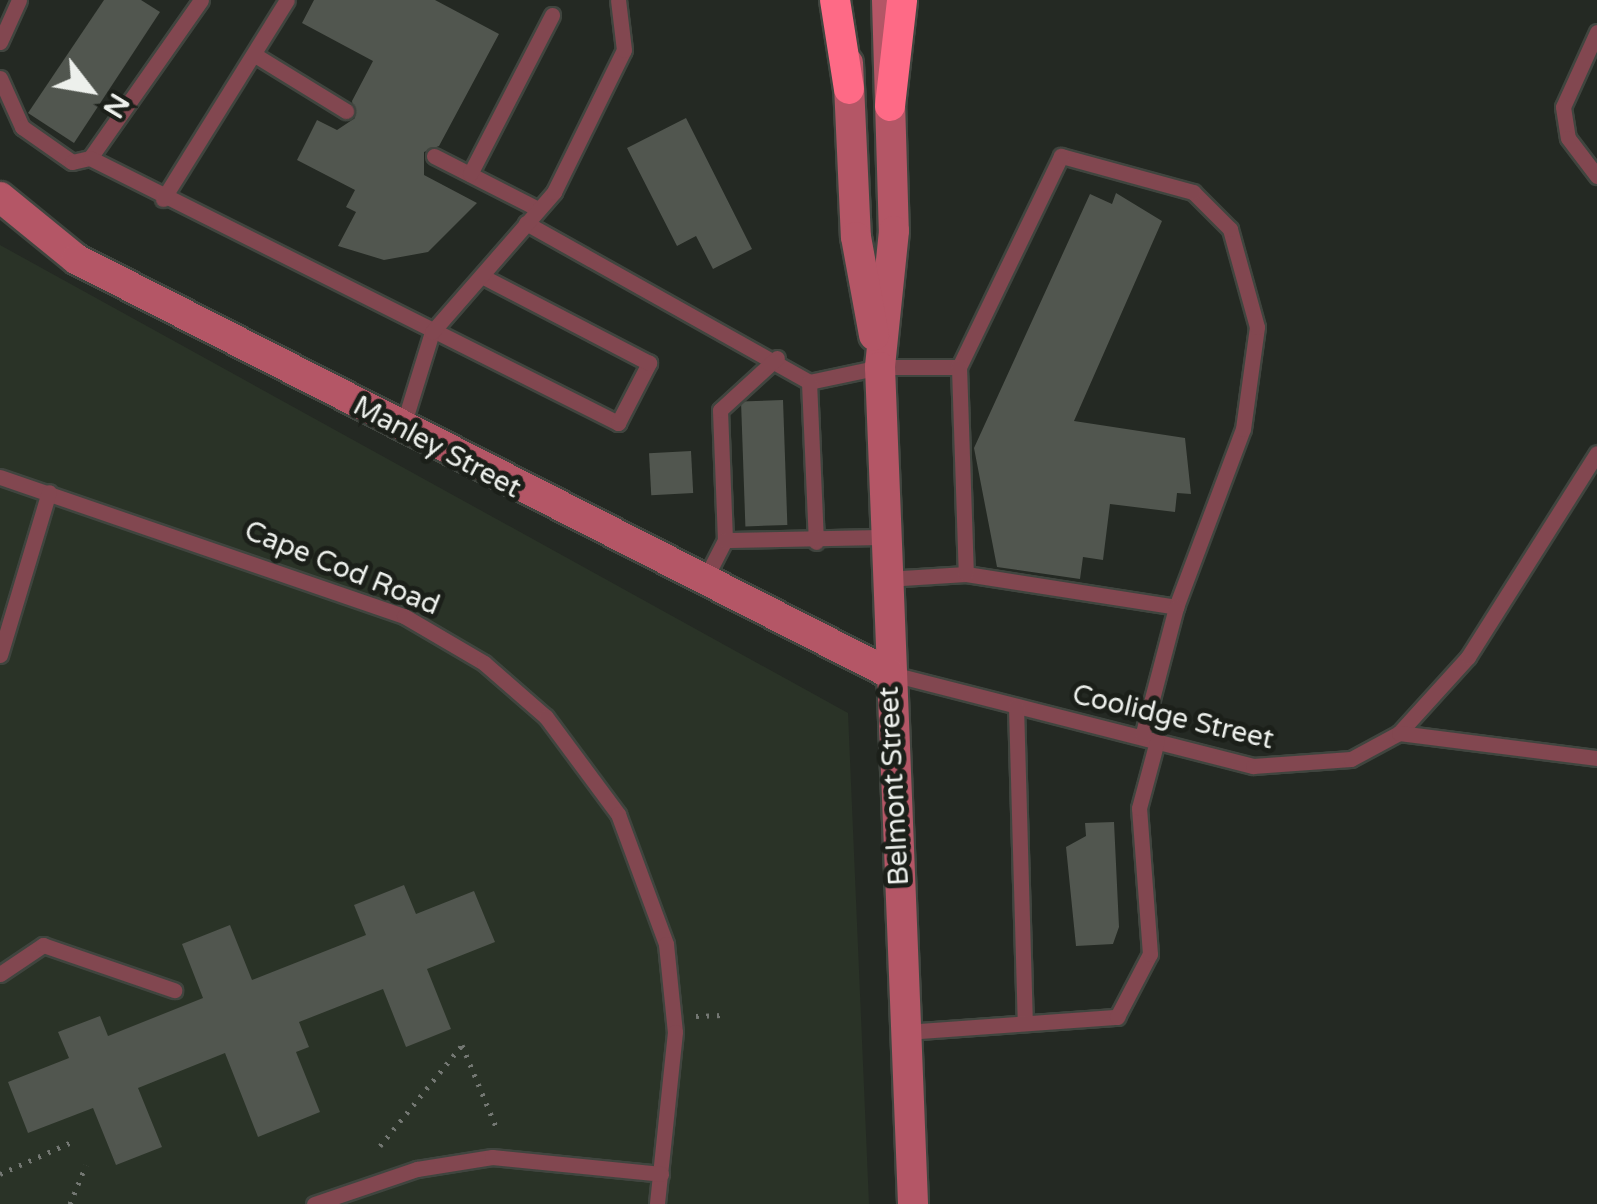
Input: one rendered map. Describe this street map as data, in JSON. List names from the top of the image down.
{
  "streets": {
    "main road": ["Manley Street", "Belmont Street"],
    "lane": ["Cape Cod Road", "Coolidge Street"]
  },
  "crossings": [
    ["Manley Street", "Coolidge Street"],
    ["Manley Street", "Belmont Street"],
    ["Coolidge Street", "Belmont Street"]
  ],
  "north": "bottom right"
}
